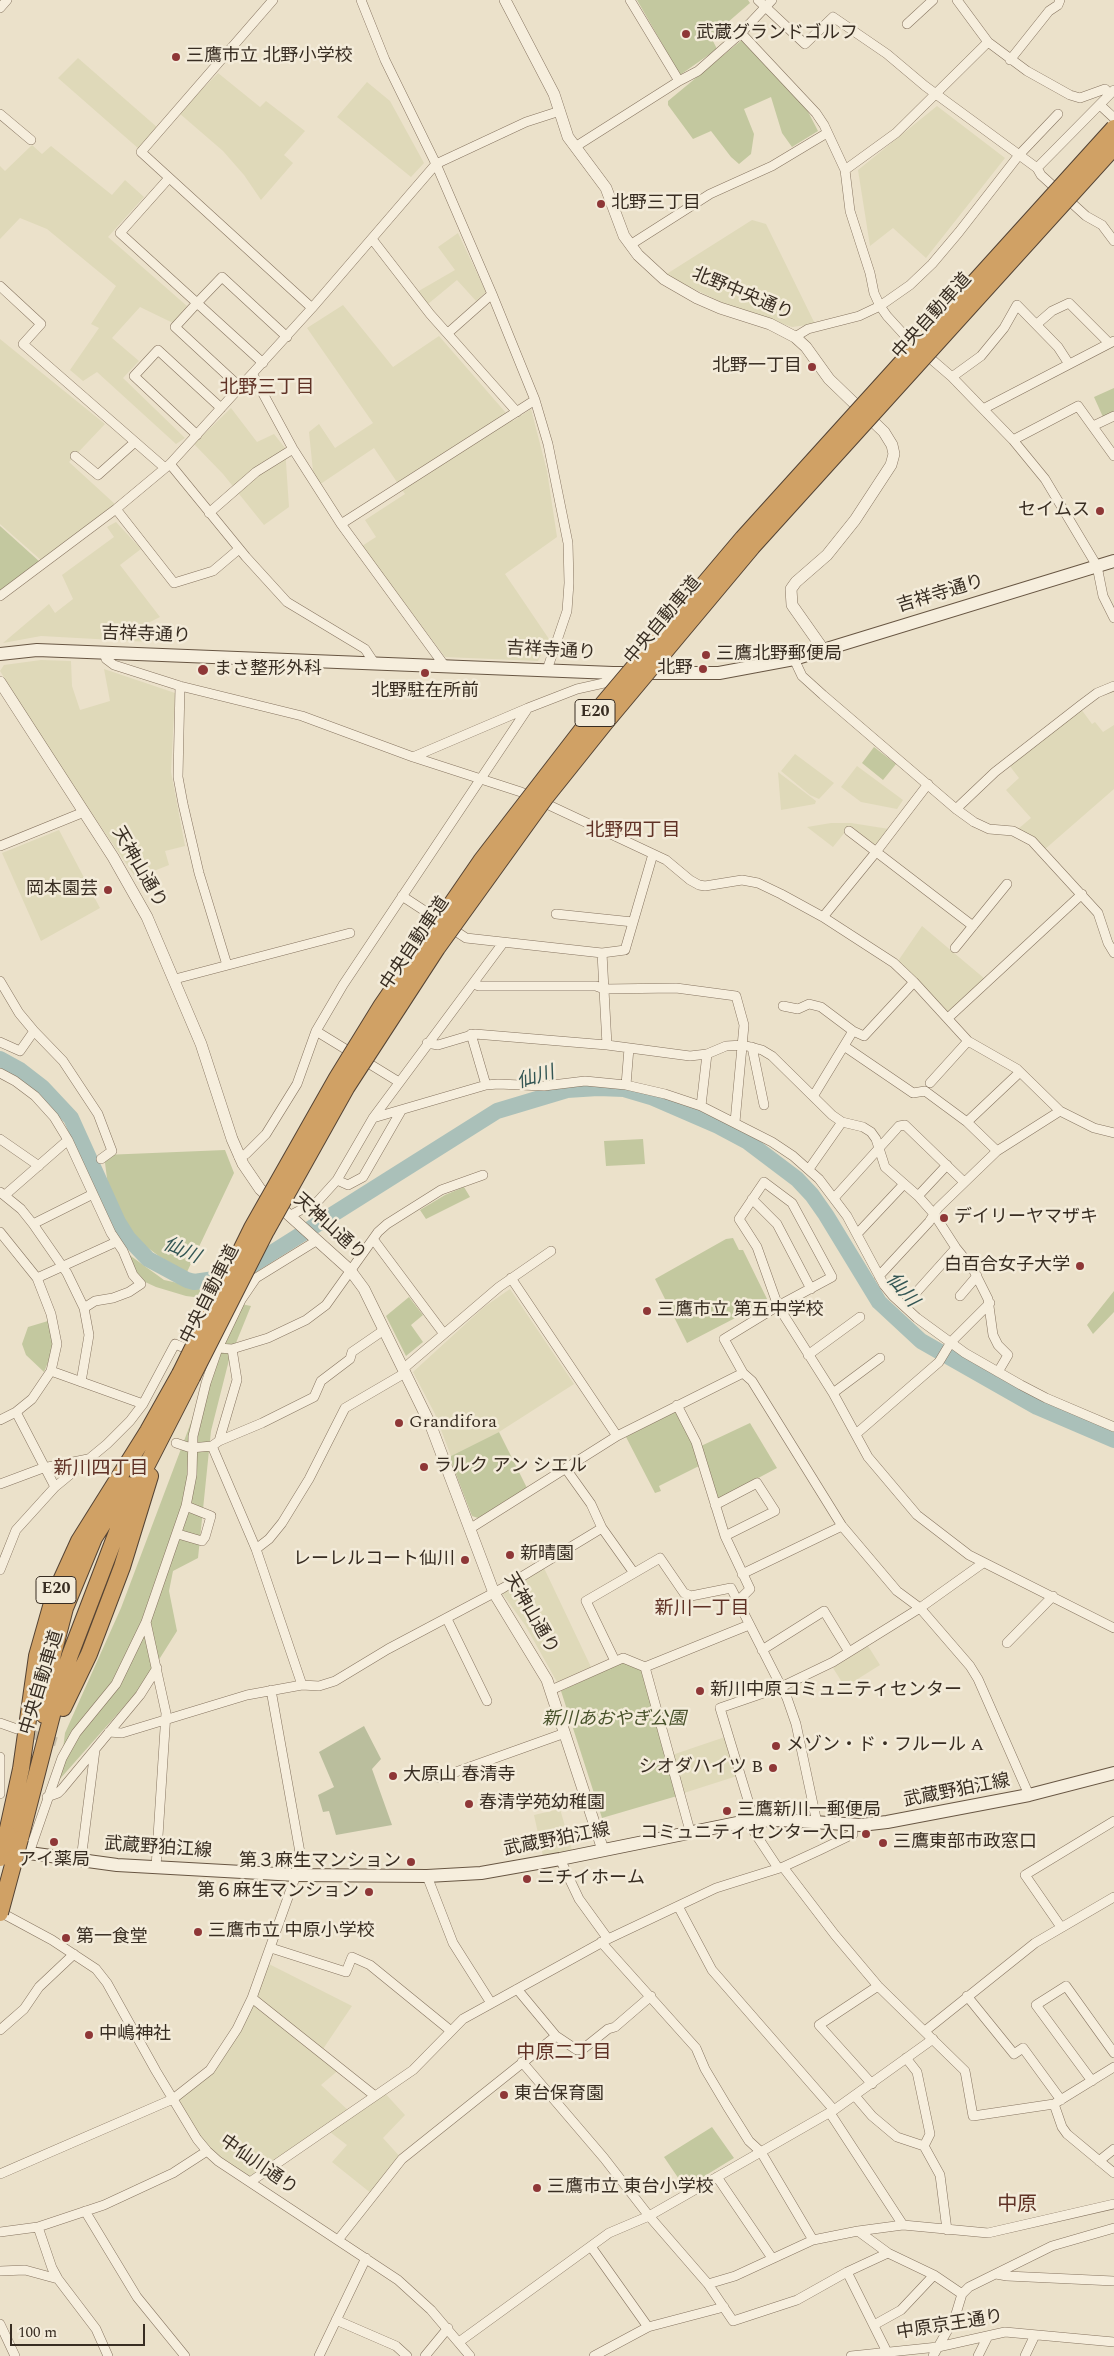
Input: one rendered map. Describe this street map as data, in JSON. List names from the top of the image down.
{
  "streets": {
    "highway": ["中央自動車道", "E20"],
    "main road": ["吉祥寺通り", "武蔵野狛江線"],
    "street": [
      "北野中央通り",
      "天神山通り",
      "中仙川通り",
      "中原京王通り"
    ]
  },
  "crossings": [
    ["北野中央通り", "吉祥寺通り"],
    ["中央自動車道", "中仙川通り"],
    ["天神山通り", "武蔵野狛江線"]
  ],
  "districts": [
    "北野三丁目",
    "北野四丁目",
    "新川四丁目",
    "新川一丁目",
    "中原二丁目",
    "中原"
  ],
  "water": ["仙川"],
  "parks": ["新川あおやぎ公園"],
  "places": [
    "武蔵グランドゴルフ",
    "三鷹市立 北野小学校",
    "北野三丁目",
    "北野一丁目",
    "セイムス",
    "三鷹北野郵便局",
    "北野",
    "まさ整形外科",
    "北野駐在所前",
    "岡本園芸",
    "デイリーヤマザキ",
    "白百合女子大学",
    "三鷹市立 第五中学校",
    "Grandifora",
    "ラルク アン シエル",
    "新晴園",
    "レーレルコート仙川",
    "新川中原コミュニティセンター",
    "メゾン・ド・フルール A",
    "シオダハイツ B",
    "大原山 春清寺",
    "春清学苑幼稚園",
    "三鷹新川一郵便局",
    "コミュニティセンター入口",
    "アイ薬局",
    "三鷹東部市政窓口",
    "第３麻生マンション",
    "ニチイホーム",
    "第６麻生マンション",
    "三鷹市立 中原小学校",
    "第一食堂",
    "中嶋神社",
    "東台保育園",
    "三鷹市立 東台小学校"
  ],
  "scale_bar": "100 m"
}
